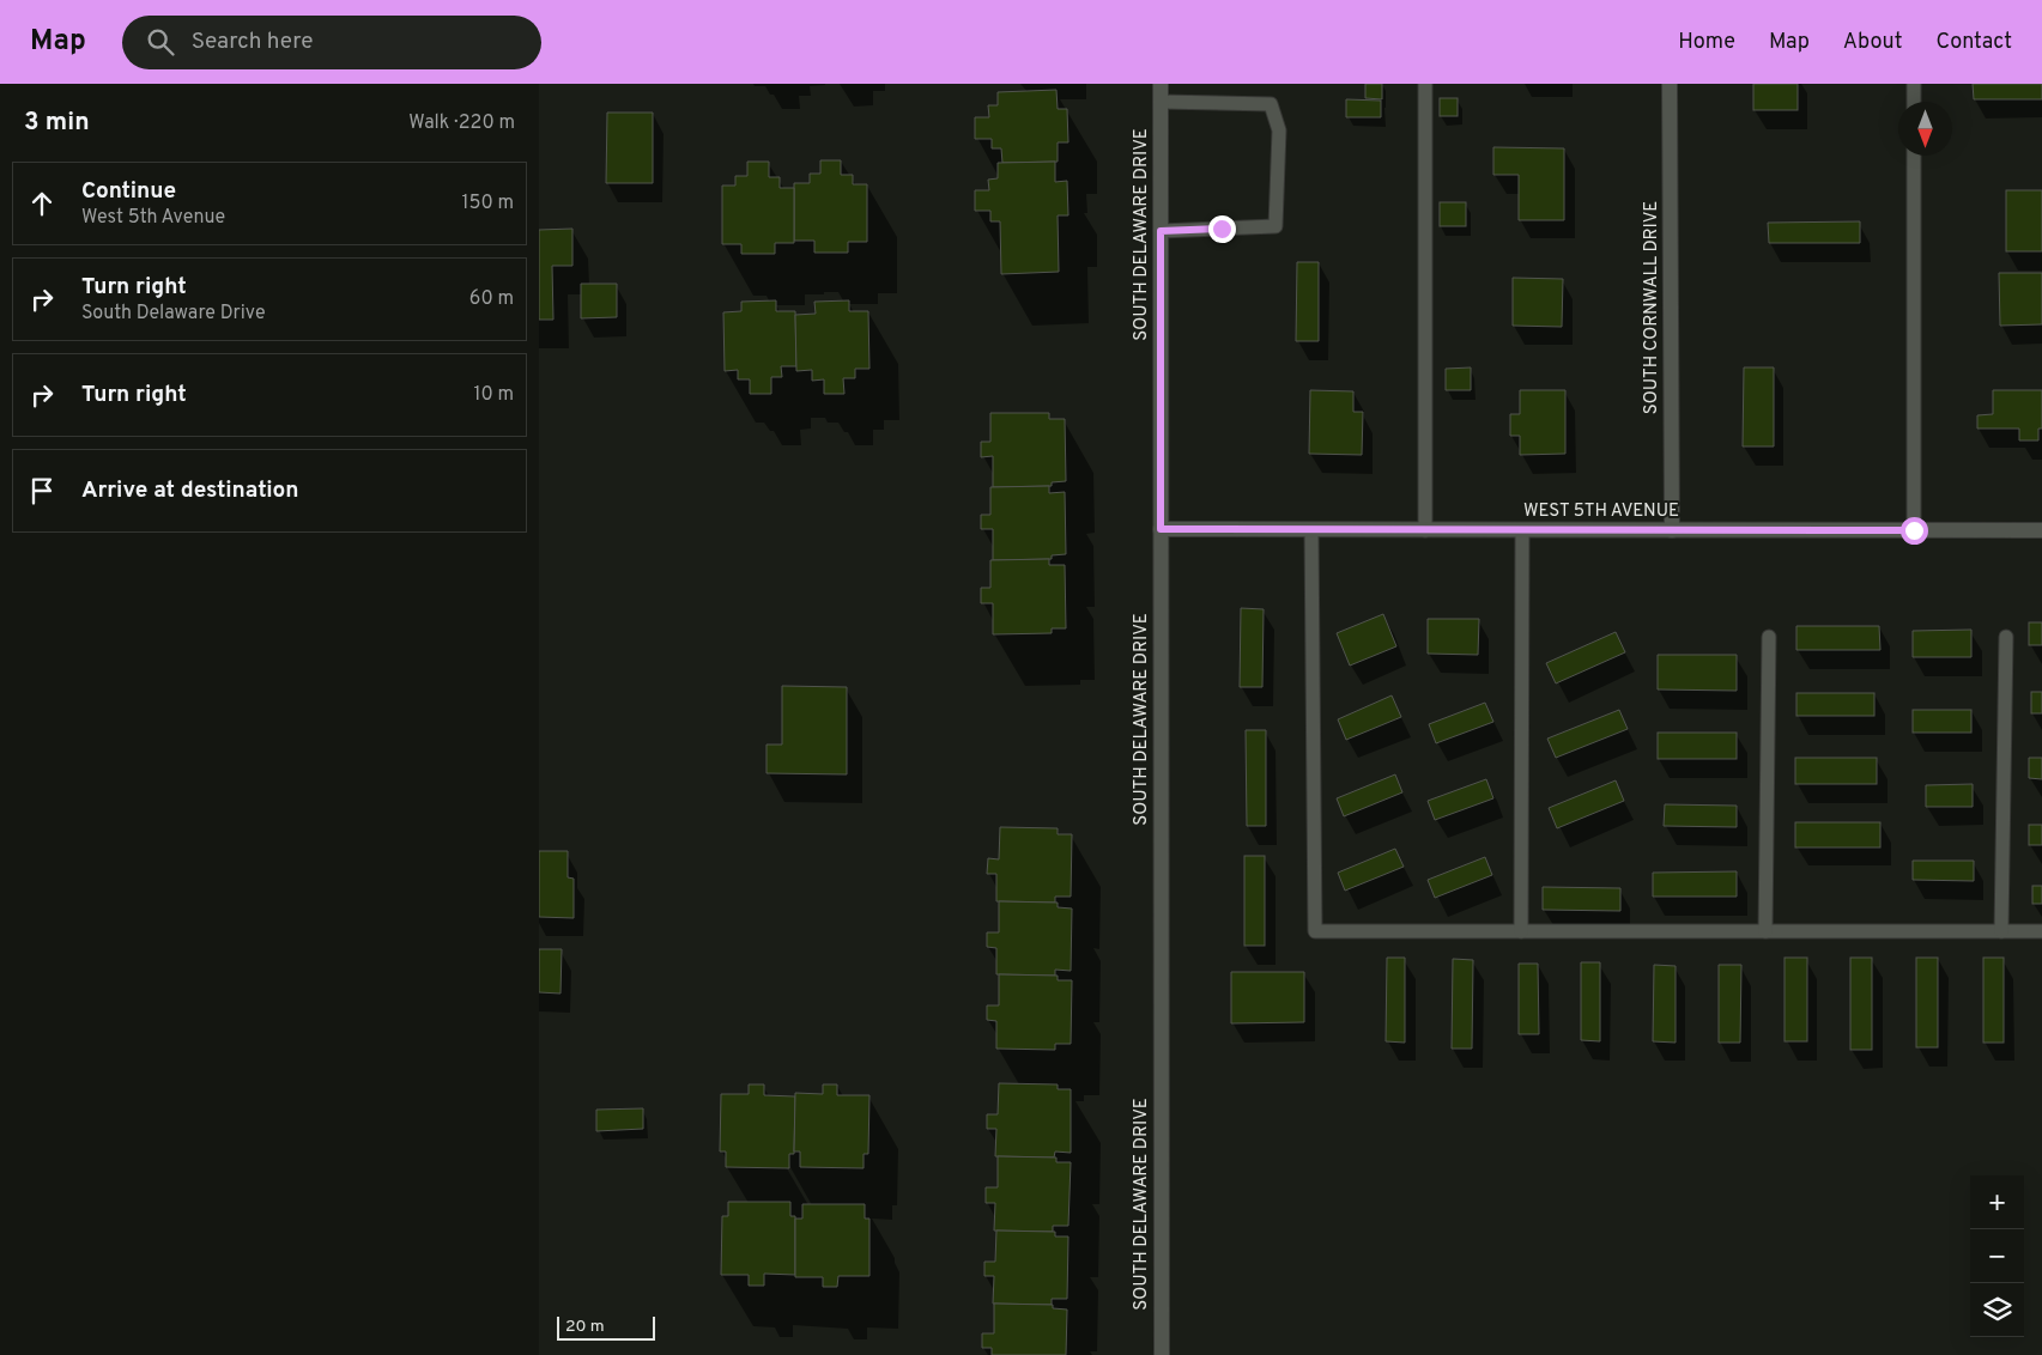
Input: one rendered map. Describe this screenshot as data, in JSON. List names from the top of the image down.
{
  "streets": {
    "street": ["SOUTH DELAWARE DRIVE", "SOUTH CORNWALL DRIVE", "WEST 5TH AVENUE"]
  },
  "crossings": [
    ["SOUTH DELAWARE DRIVE", "WEST 5TH AVENUE"],
    ["SOUTH CORNWALL DRIVE", "WEST 5TH AVENUE"]
  ],
  "scale_bar": "20 m",
  "north": "bottom",
  "page": {
    "header": "Map",
    "search": "Search here",
    "nav": [
      "Home",
      "Map",
      "About",
      "Contact"
    ],
    "heading": ["3 min", "Walk · 220 m"],
    "list": [
      ["Continue", "West 5th Avenue", "150 m"],
      ["Turn right", "South Delaware Drive", "60 m"],
      ["Turn right", "10 m"],
      "Arrive at destination"
    ],
    "map_buttons": ["+", "−"],
    "scale": "20 m"
  }
}
